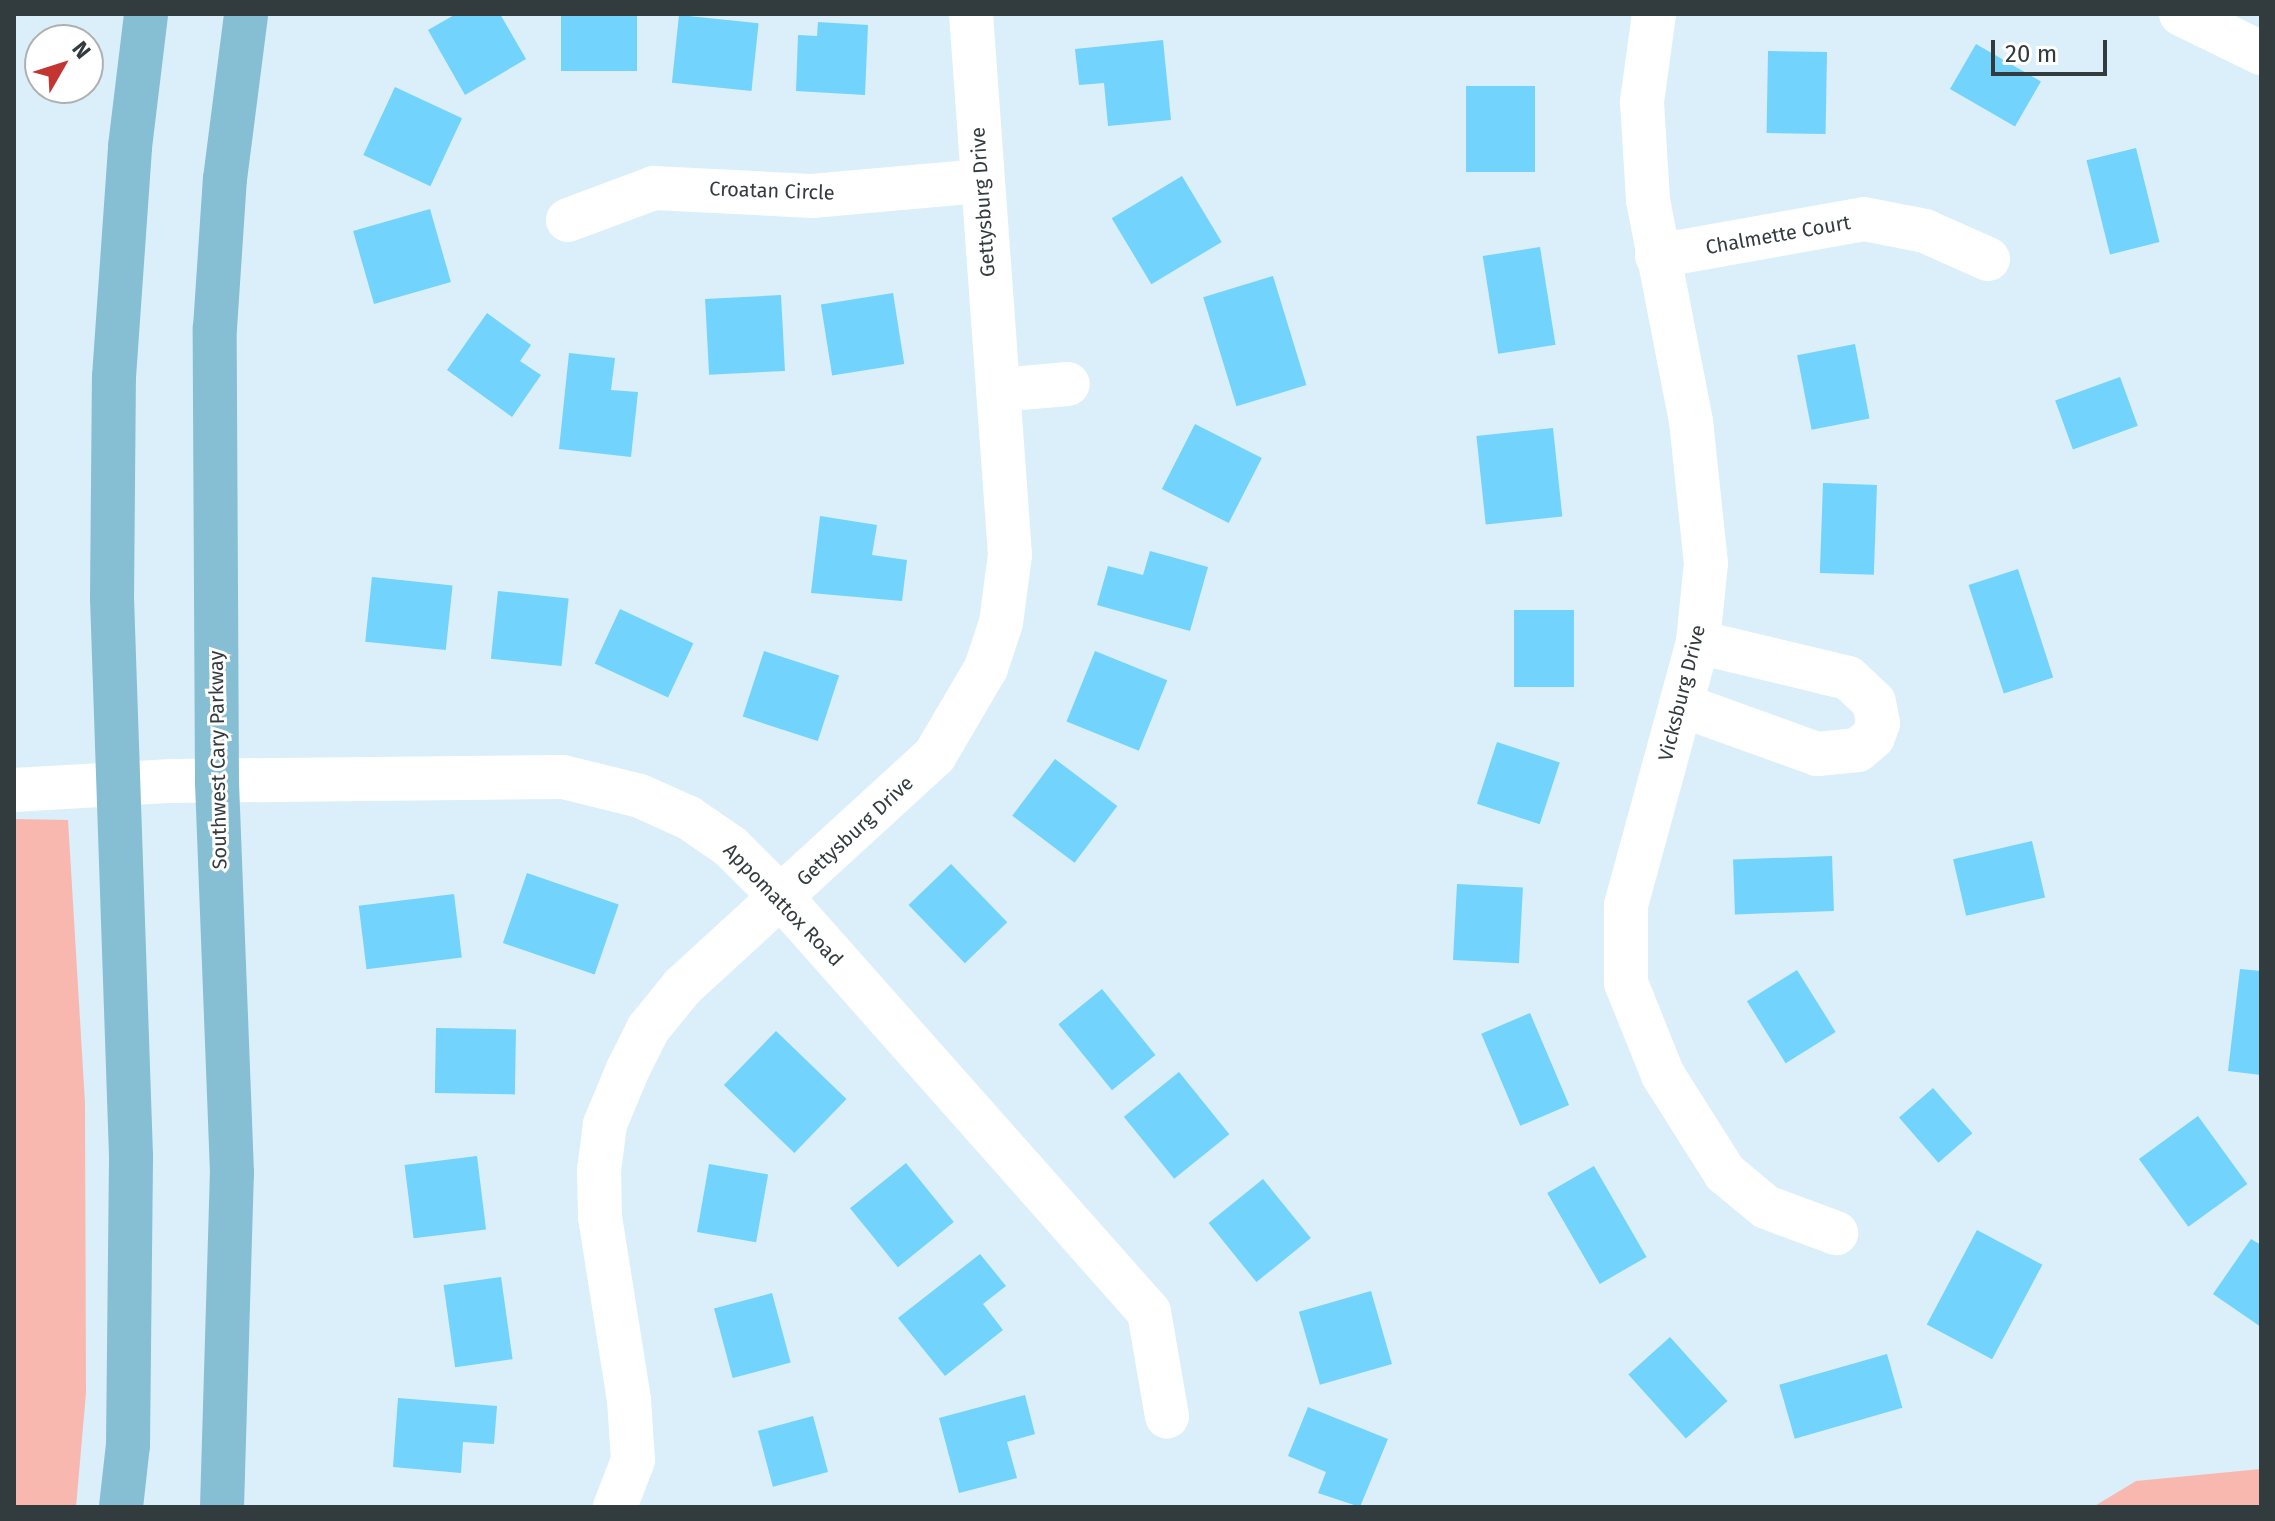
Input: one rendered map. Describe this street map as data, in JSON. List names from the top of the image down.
{
  "streets": {
    "main road": ["Southwest Cary Parkway"],
    "street": [
      "Croatan Circle",
      "Gettysburg Drive",
      "Chalmette Court",
      "Vicksburg Drive",
      "Appomattox Road"
    ]
  },
  "crossings": [
    ["Croatan Circle", "Gettysburg Drive"],
    ["Gettysburg Drive", "Appomattox Road"],
    ["Chalmette Court", "Vicksburg Drive"],
    ["Southwest Cary Parkway", "Appomattox Road"]
  ],
  "scale_bar": "20 m",
  "north": "top right"
}
